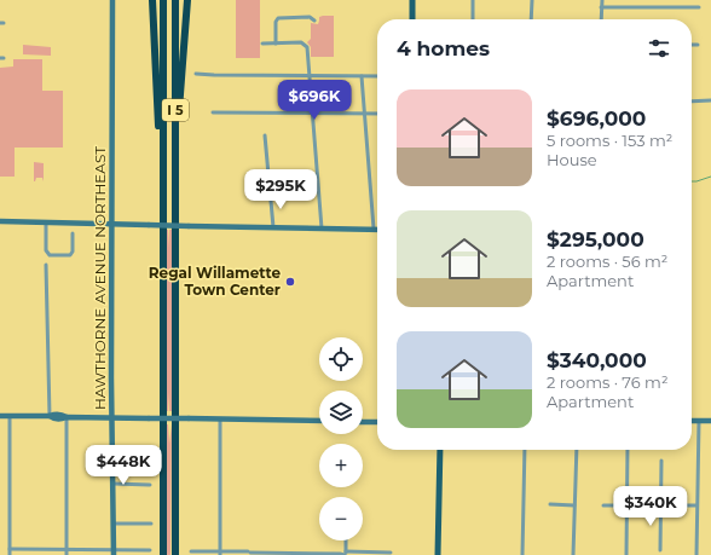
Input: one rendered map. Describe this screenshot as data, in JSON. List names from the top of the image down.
{
  "streets": {
    "highway": ["I 5"],
    "main road": ["HAWTHORNE AVENUE NORTHEAST"]
  },
  "places": ["Regal Willamette Town Center"],
  "page": {
    "heading": "4 homes",
    "list": [
      {
        "name": "$696,000",
        "note": "5 rooms · 153 m² · House"
      },
      {
        "name": "$295,000",
        "note": "2 rooms · 56 m² · Apartment"
      },
      {
        "name": "$340,000",
        "note": "2 rooms · 76 m² · Apartment"
      }
    ],
    "price": [
      "$696K",
      "$295K",
      "$448K",
      "$340K"
    ],
    "map_buttons": ["+", "−"]
  }
}
